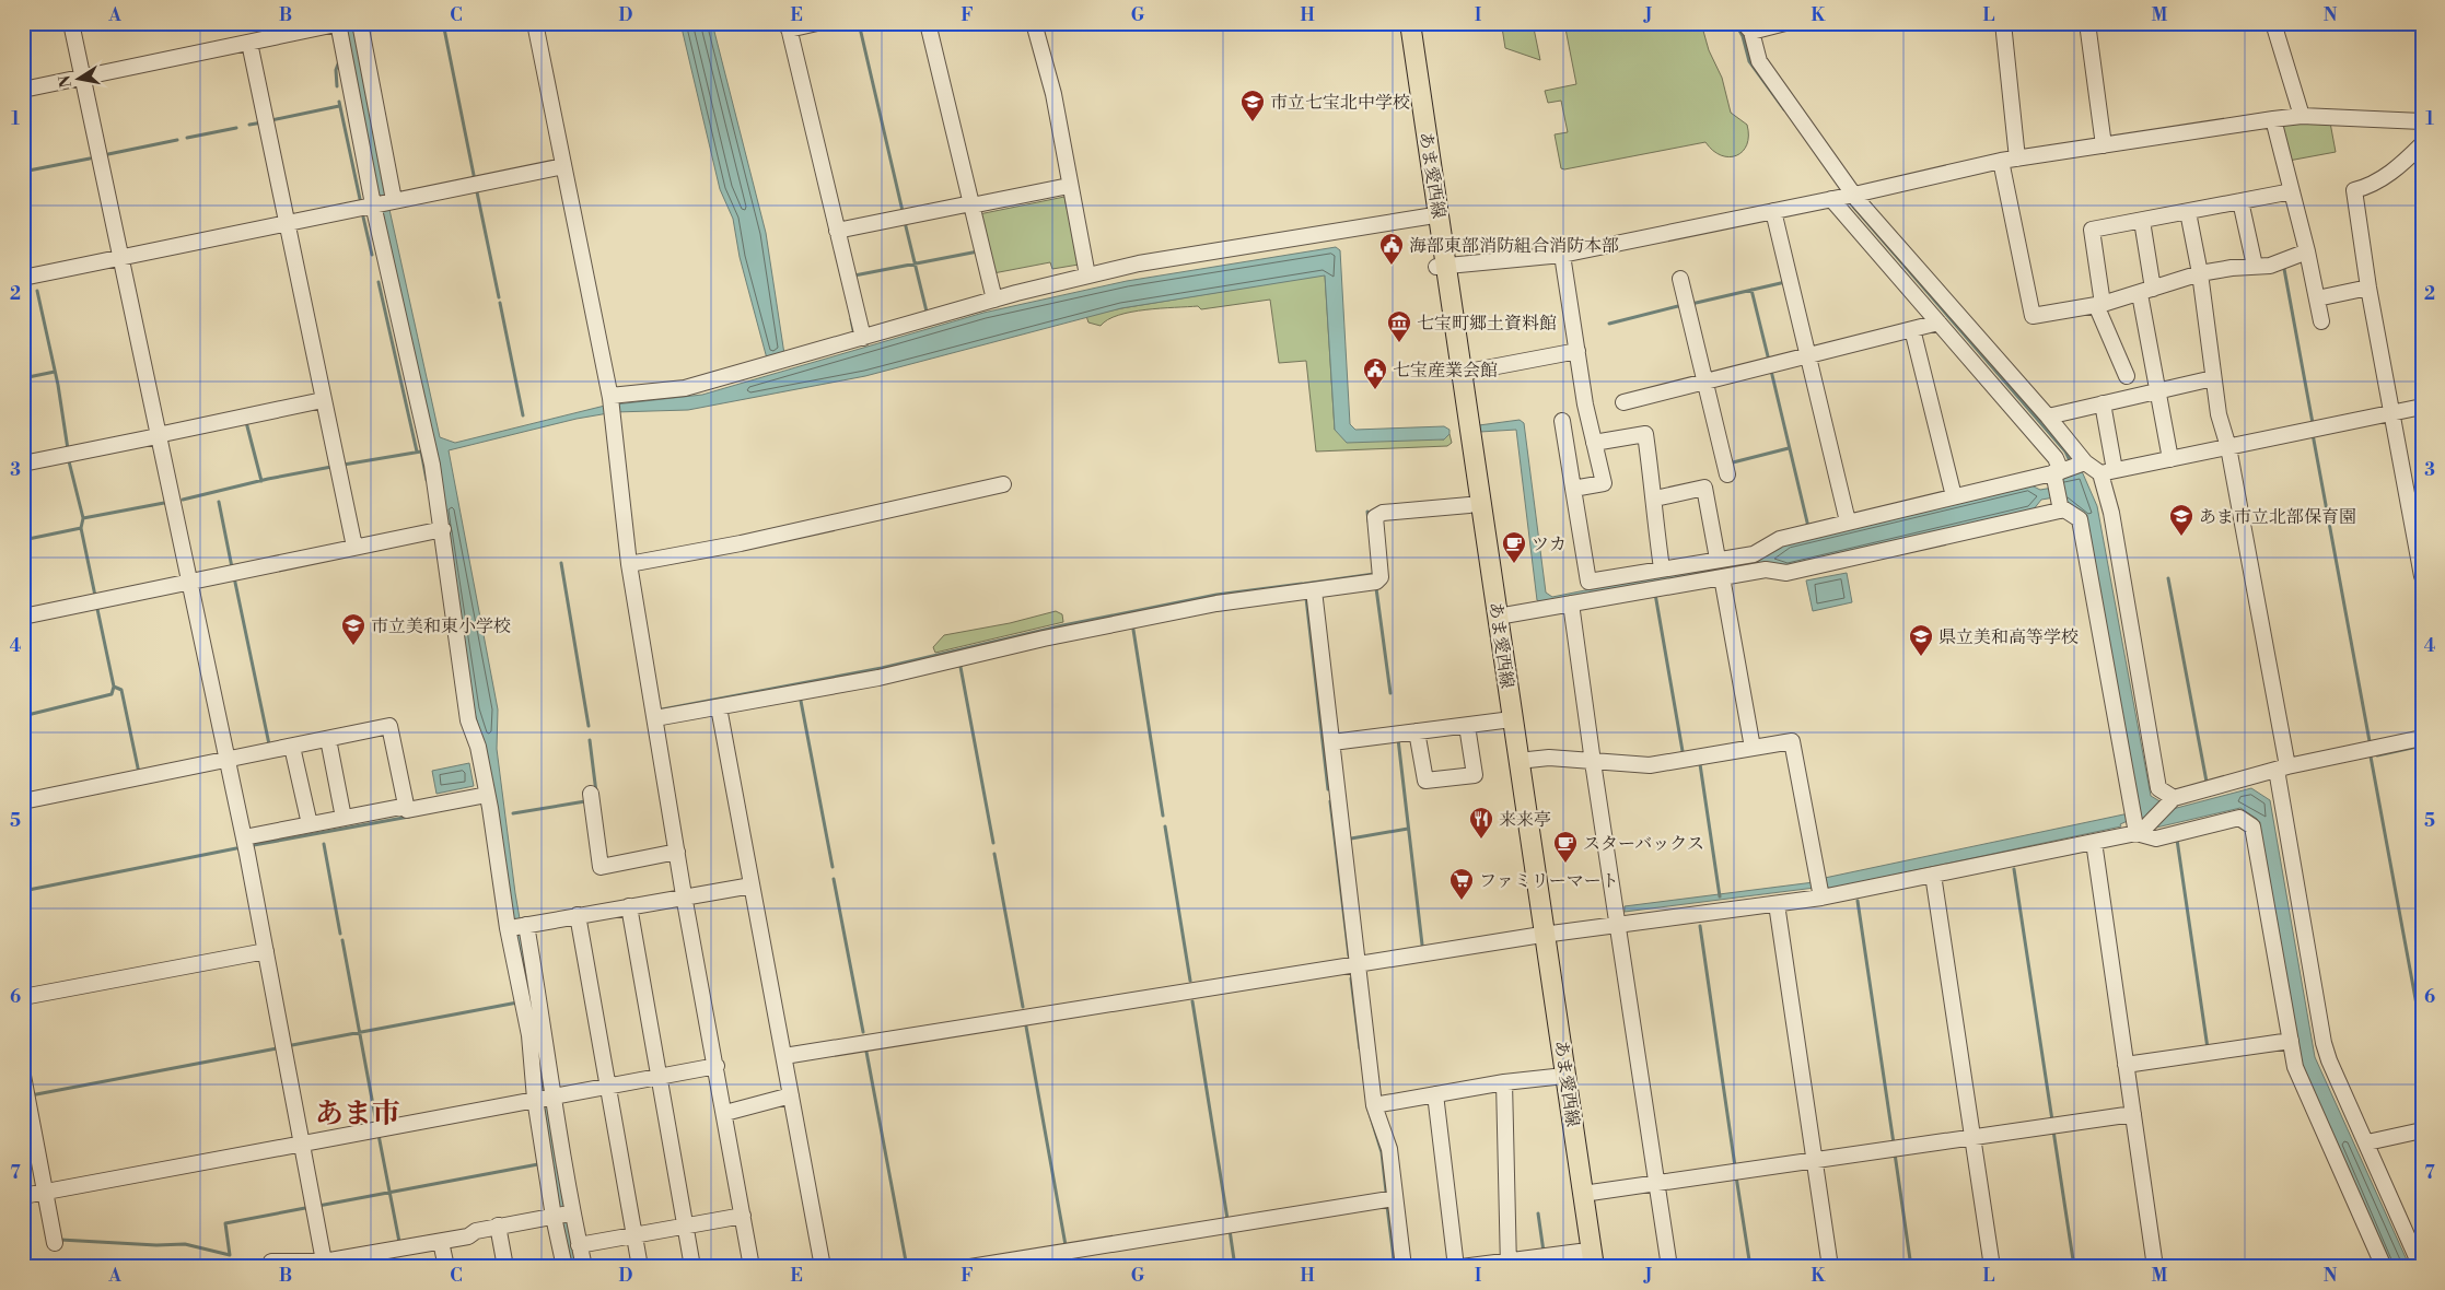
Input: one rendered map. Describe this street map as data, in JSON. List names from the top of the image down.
{
  "streets": {
    "main road": ["あま愛西線"]
  },
  "districts": ["あま市"],
  "places": {
    "school or university": [
      "市立七宝北中学校",
      "あま市立北部保育園",
      "市立美和東小学校",
      "県立美和高等学校"
    ],
    "public building": ["海部東部消防組合消防本部", "七宝産業会館"],
    "museum": ["七宝町郷土資料館"],
    "cafe": ["ツカ", "スターバックス"],
    "restaurant": ["来来亭"],
    "supermarket": ["ファミリーマート"]
  },
  "north": "left",
  "grid": {
    "columns": [
      "A",
      "B",
      "C",
      "D",
      "E",
      "F",
      "G",
      "H",
      "I",
      "J",
      "K",
      "L",
      "M",
      "N"
    ],
    "rows": [
      "1",
      "2",
      "3",
      "4",
      "5",
      "6",
      "7"
    ]
  }
}
